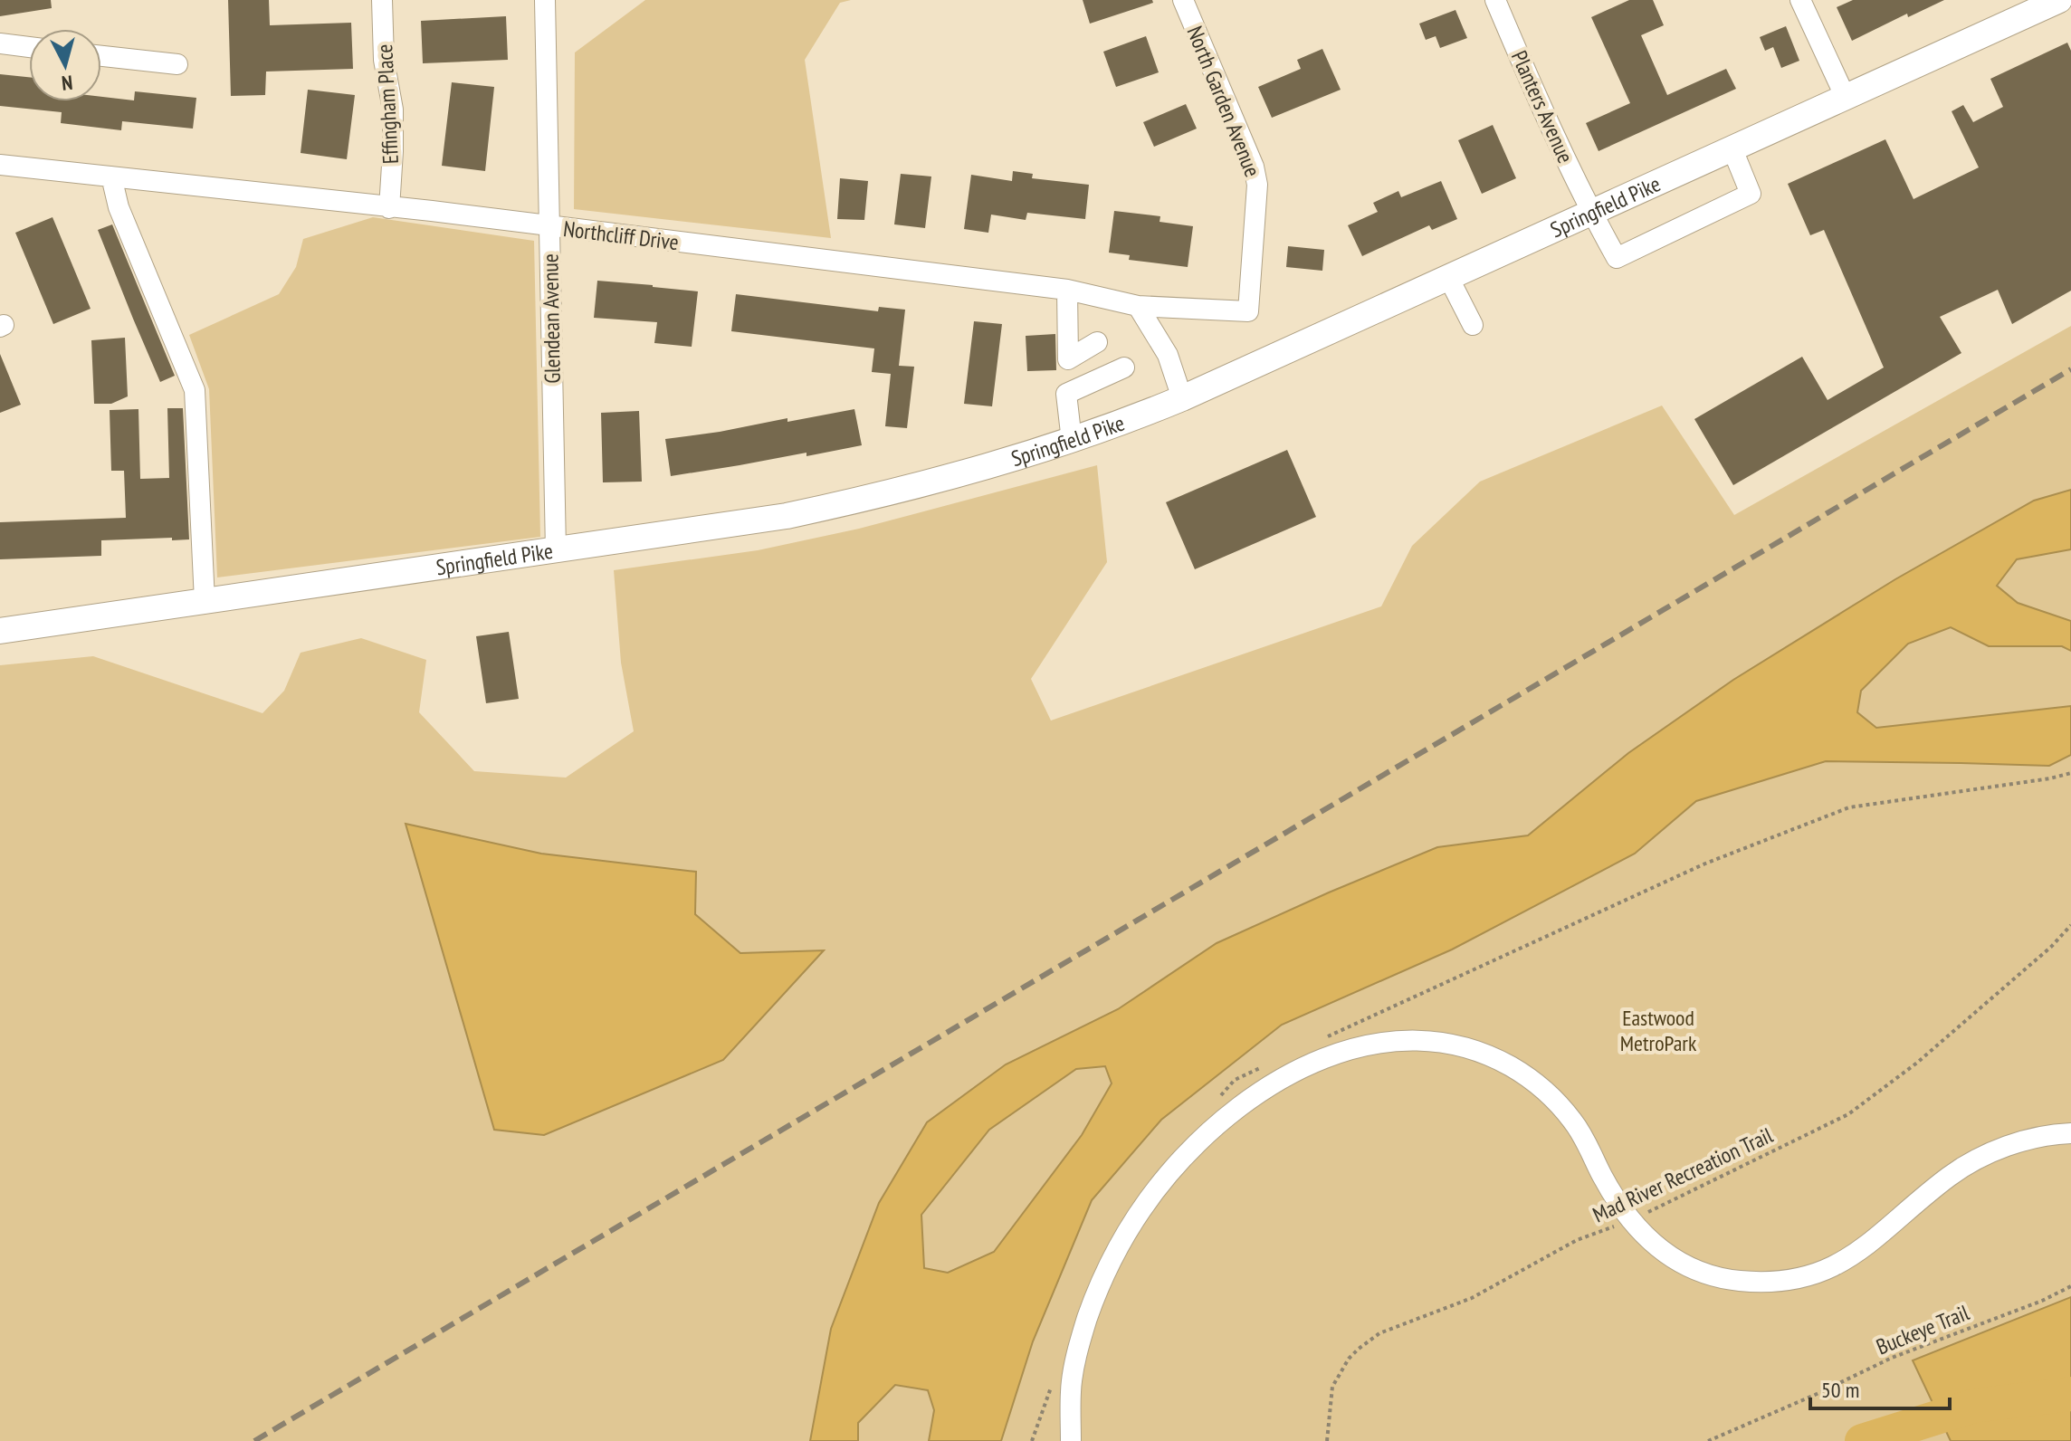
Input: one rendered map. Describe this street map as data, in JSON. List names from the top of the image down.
{
  "streets": {
    "main road": ["Springfield Pike"],
    "street": [
      "North Garden Avenue",
      "Effingham Place",
      "Planters Avenue",
      "Northcliff Drive",
      "Glendean Avenue"
    ],
    "path": ["Mad River Recreation Trail", "Buckeye Trail"]
  },
  "crossings": [
    ["North Garden Avenue", "Northcliff Drive"],
    ["Effingham Place", "Northcliff Drive"],
    ["Planters Avenue", "Springfield Pike"],
    ["Springfield Pike", "Glendean Avenue"],
    ["Northcliff Drive", "Glendean Avenue"]
  ],
  "parks": ["Eastwood MetroPark"],
  "scale_bar": "50 m",
  "north": "bottom"
}
